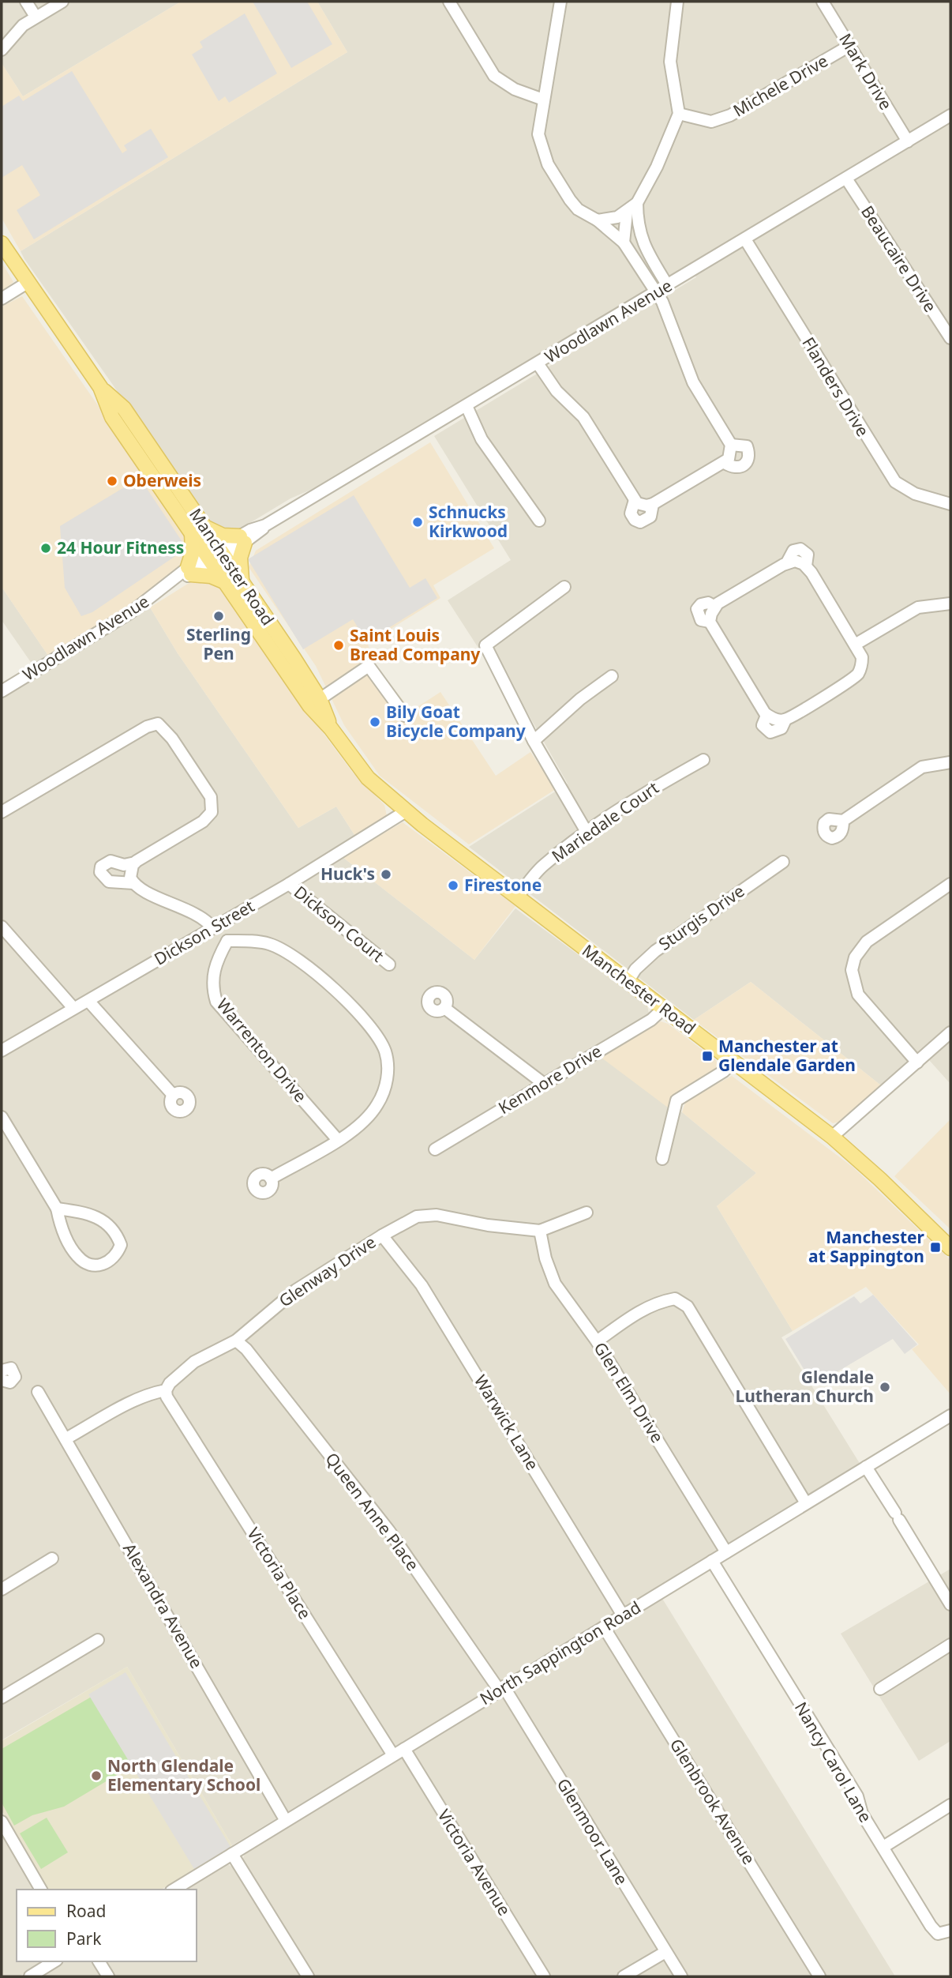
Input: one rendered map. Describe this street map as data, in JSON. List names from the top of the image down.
{
  "streets": {
    "main road": ["Manchester Road"],
    "street": [
      "Mark Drive",
      "Michele Drive",
      "Beaucaire Drive",
      "Woodlawn Avenue",
      "Flanders Drive",
      "Mariedale Court",
      "Sturgis Drive",
      "Dickson Court",
      "Dickson Street",
      "Warrenton Drive",
      "Kenmore Drive",
      "Glenway Drive",
      "Glen Elm Drive",
      "Warwick Lane",
      "Queen Anne Place",
      "Victoria Place",
      "Alexandra Avenue",
      "North Sappington Road",
      "Nancy Carol Lane",
      "Glenbrook Avenue",
      "Glenmoor Lane",
      "Victoria Avenue"
    ]
  },
  "crossings": [
    ["Mark Drive", "Michele Drive"],
    ["Mark Drive", "Woodlawn Avenue"],
    ["Beaucaire Drive", "Woodlawn Avenue"],
    ["Woodlawn Avenue", "Flanders Drive"],
    ["Woodlawn Avenue", "Manchester Road"],
    ["Manchester Road", "Mariedale Court"],
    ["Manchester Road", "Sturgis Drive"],
    ["Manchester Road", "Dickson Street"],
    ["Manchester Road", "Kenmore Drive"],
    ["Dickson Court", "Dickson Street"],
    ["Glenway Drive", "Glen Elm Drive"],
    ["Glenway Drive", "Warwick Lane"],
    ["Glenway Drive", "Queen Anne Place"],
    ["Glenway Drive", "Victoria Place"],
    ["Glenway Drive", "Alexandra Avenue"],
    ["Glen Elm Drive", "North Sappington Road"],
    ["Warwick Lane", "North Sappington Road"],
    ["Queen Anne Place", "North Sappington Road"],
    ["Queen Anne Place", "Glenmoor Lane"],
    ["Victoria Place", "North Sappington Road"],
    ["Alexandra Avenue", "North Sappington Road"],
    ["North Sappington Road", "Nancy Carol Lane"],
    ["North Sappington Road", "Glenbrook Avenue"],
    ["North Sappington Road", "Glenmoor Lane"],
    ["North Sappington Road", "Victoria Avenue"]
  ],
  "places": {
    "other": [
      "Oberweis",
      "Schnucks Kirkwood",
      "24 Hour Fitness",
      "Sterling Pen",
      "Saint Louis Bread Company",
      "Bily Goat Bicycle Company",
      "Huck's",
      "Firestone",
      "Glendale Lutheran Church",
      "North Glendale Elementary School"
    ],
    "transit": ["Manchester at Glendale Garden", "Manchester at Sappington"]
  },
  "legend": ["Road", "Park"]
}
